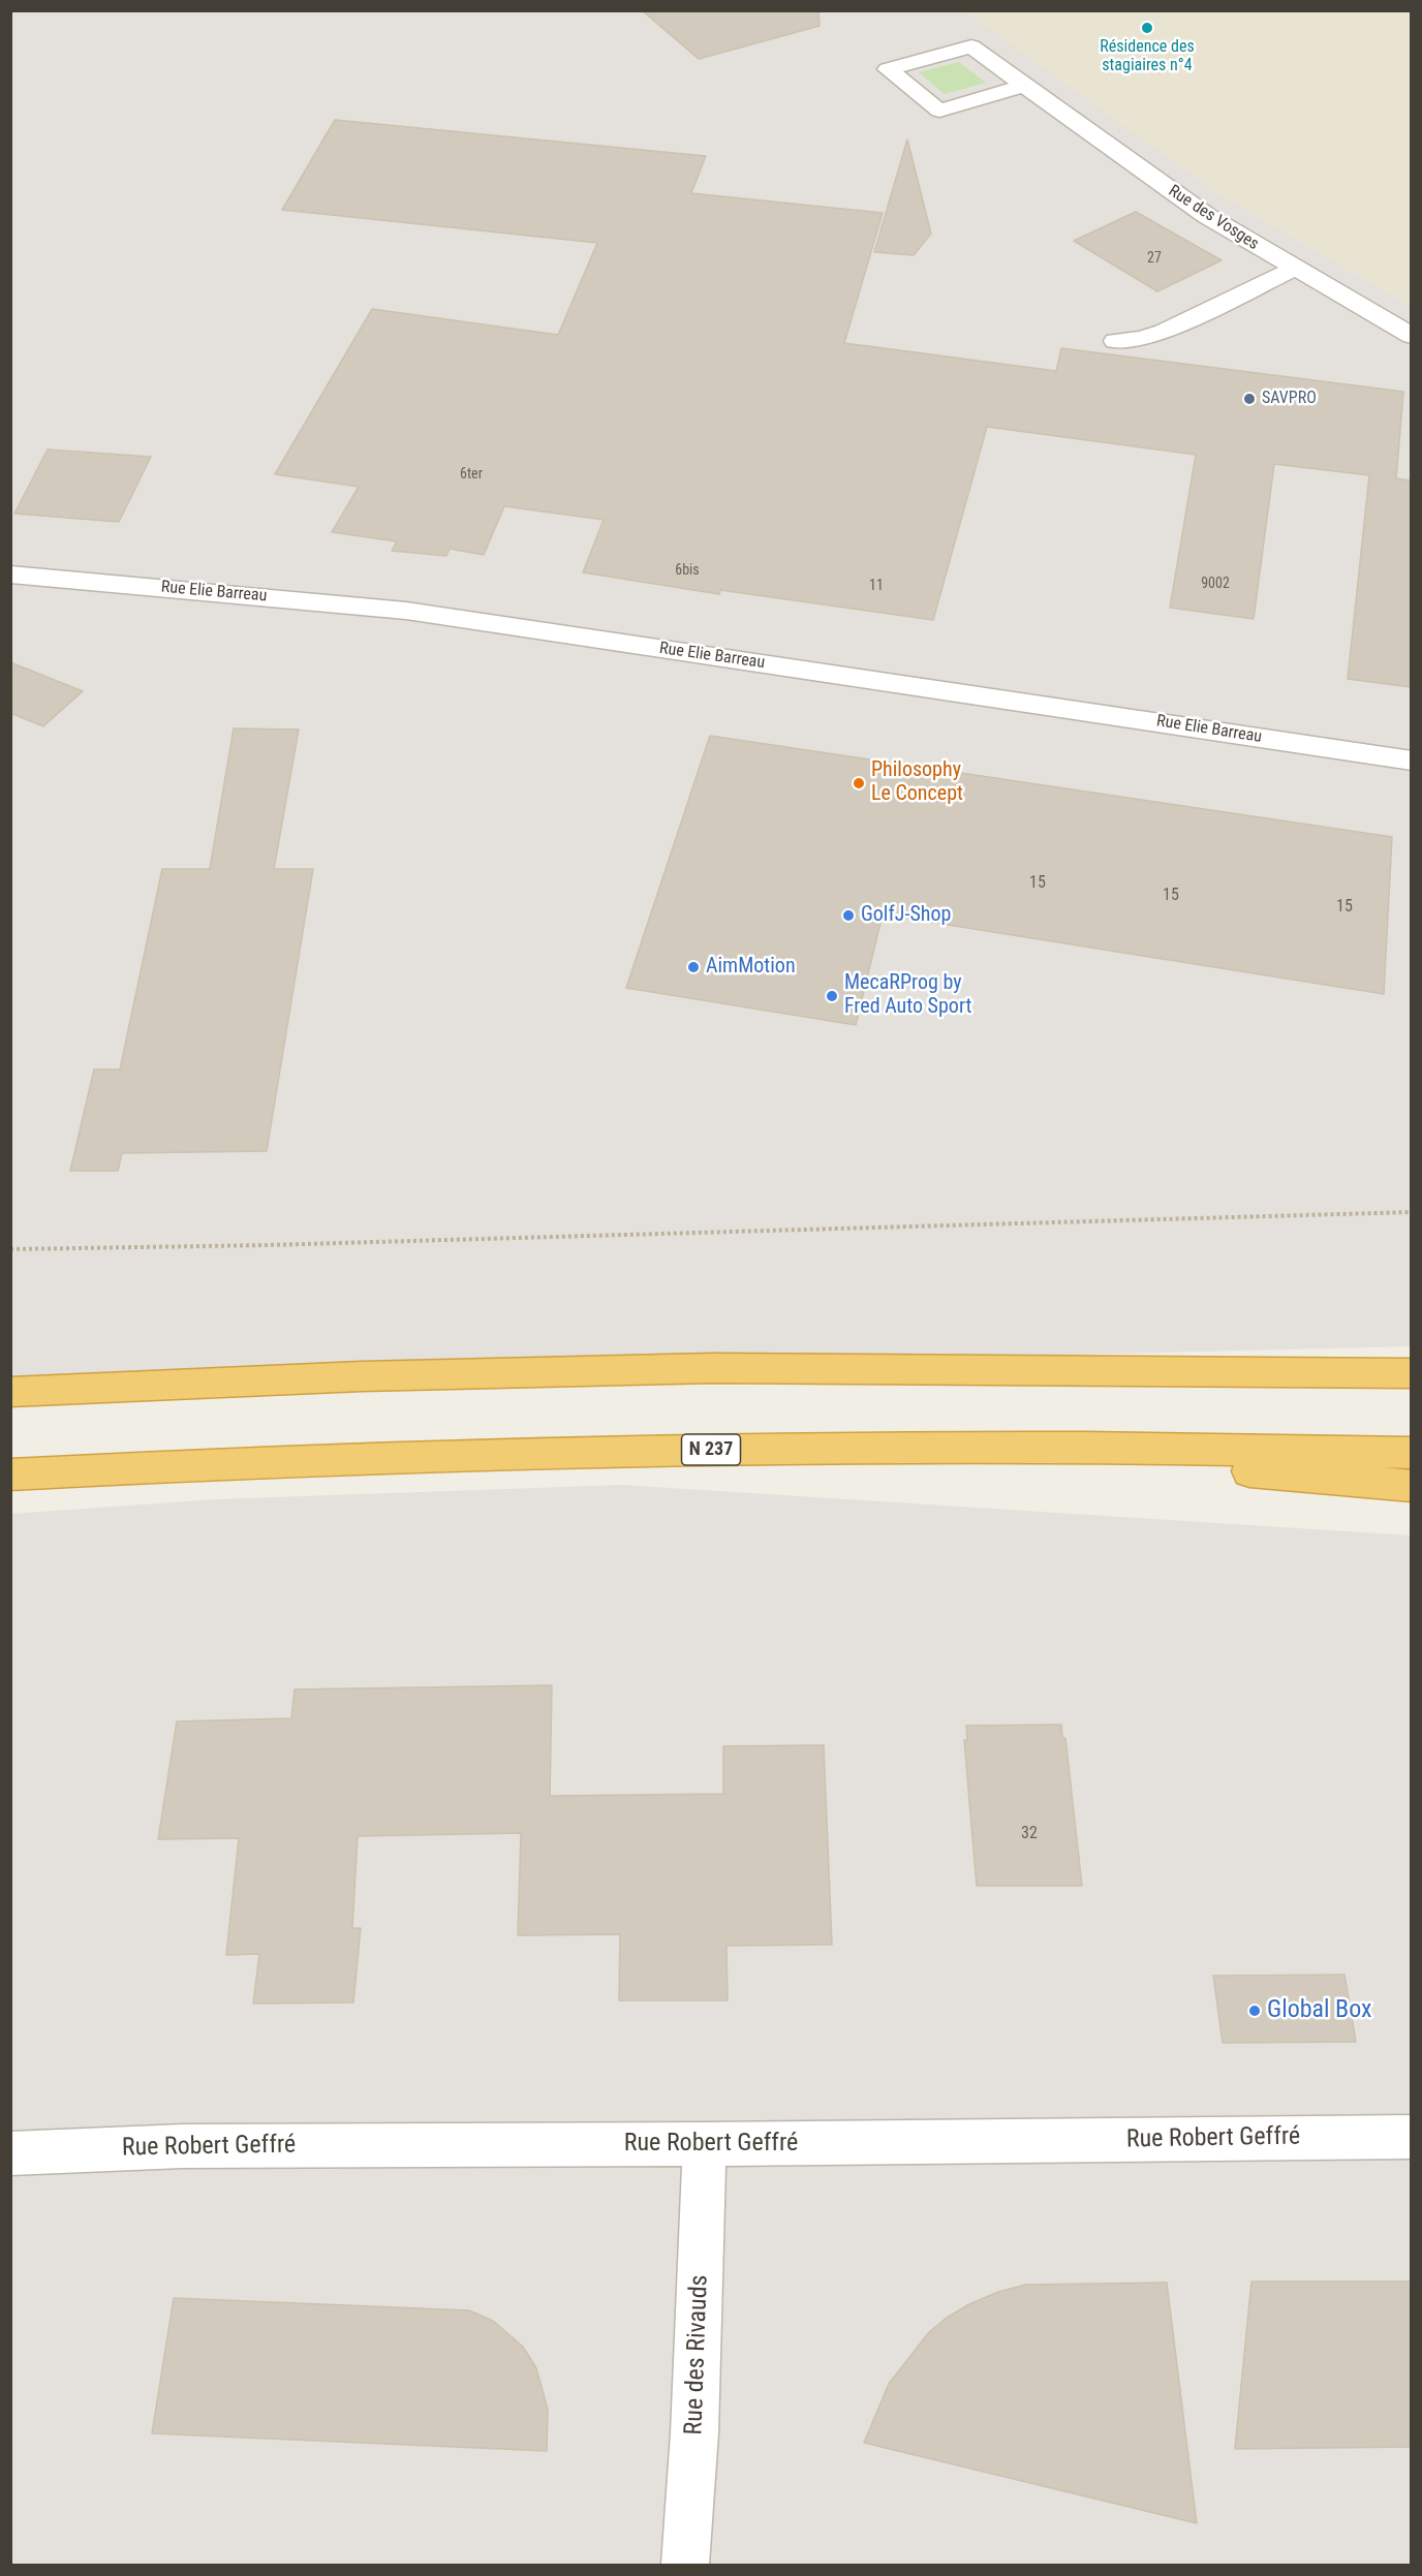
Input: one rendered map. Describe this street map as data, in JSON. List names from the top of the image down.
{
  "streets": {
    "highway": ["N 237"],
    "street": [
      "Rue des Vosges",
      "Rue Elie Barreau",
      "Rue Robert Geffré",
      "Rue des Rivauds"
    ]
  },
  "crossings": [
    ["Rue Robert Geffré", "Rue des Rivauds"]
  ],
  "places": [
    "Résidence des stagiaires n°4",
    "SAVPRO",
    "Philosophy Le Concept",
    "GolfJ-Shop",
    "AimMotion",
    "MecaRProg by Fred Auto Sport",
    "Global Box"
  ],
  "house_numbers": [
    "27",
    "6ter",
    "6bis",
    "9002",
    "11",
    "15",
    "15",
    "15",
    "32"
  ]
}
